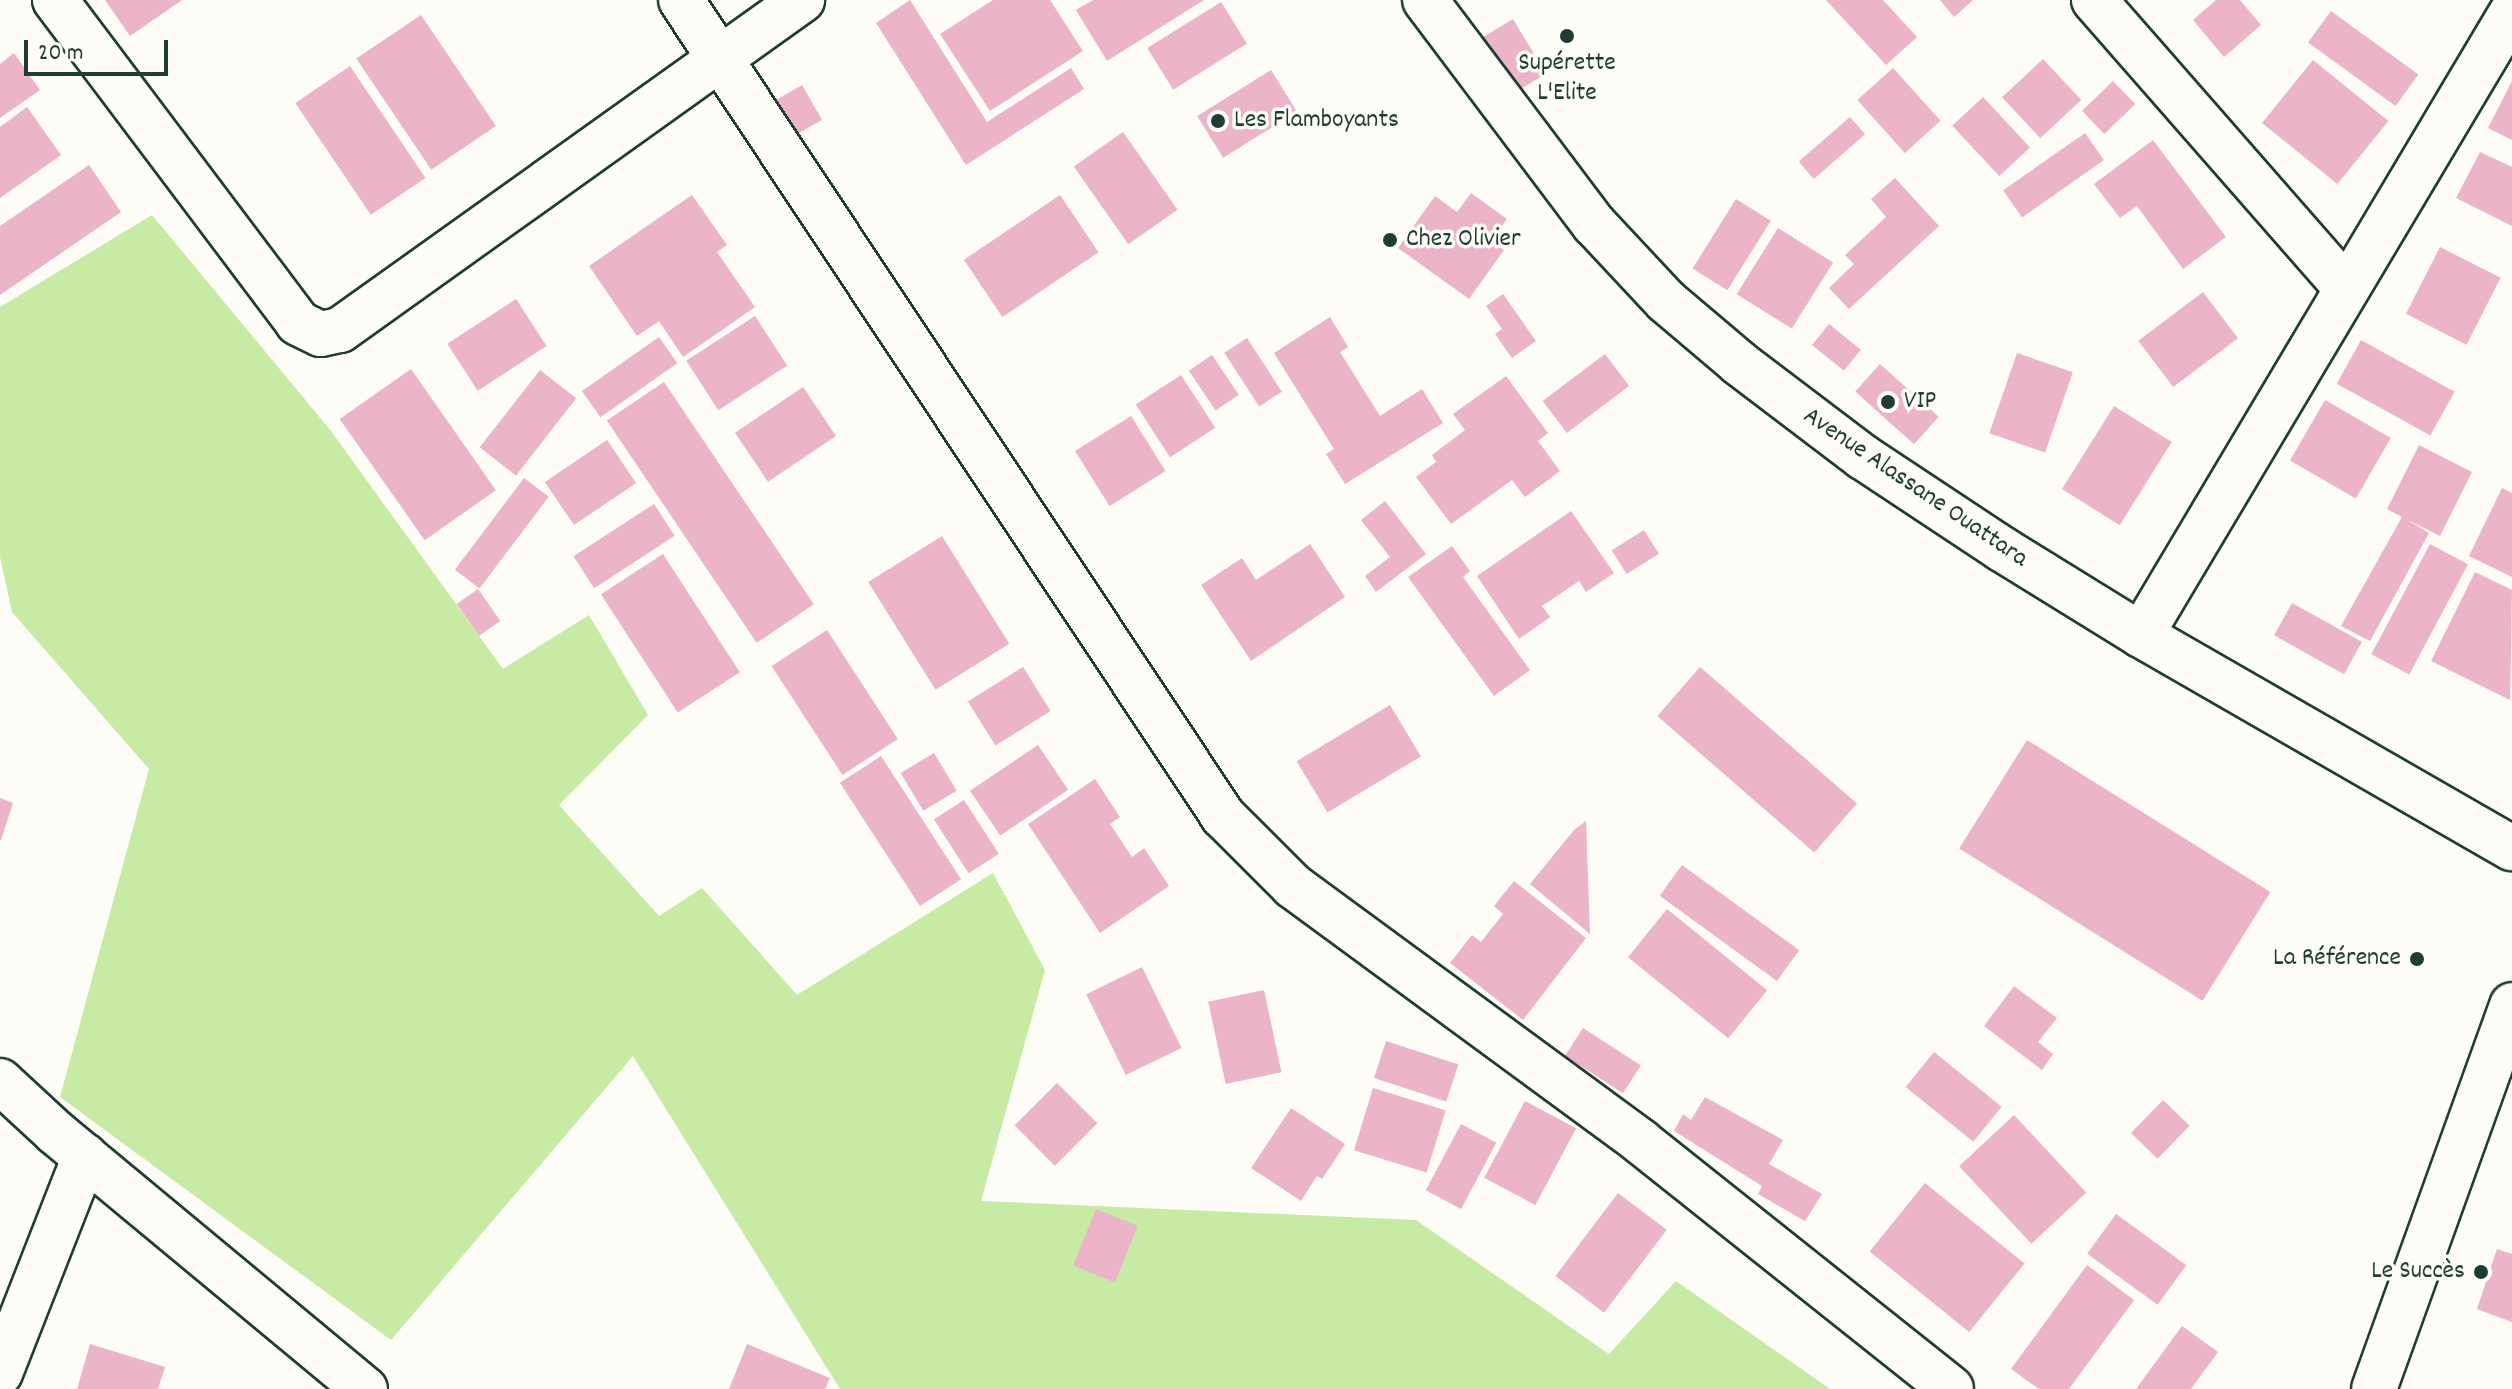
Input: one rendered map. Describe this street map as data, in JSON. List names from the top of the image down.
{
  "streets": {
    "street": ["Avenue Alassane Ouattara"]
  },
  "places": [
    "Supérette L'Elite",
    "Les Flamboyants",
    "Chez Olivier",
    "VIP",
    "La Référence",
    "Le Succès"
  ],
  "scale_bar": "20 m"
}
